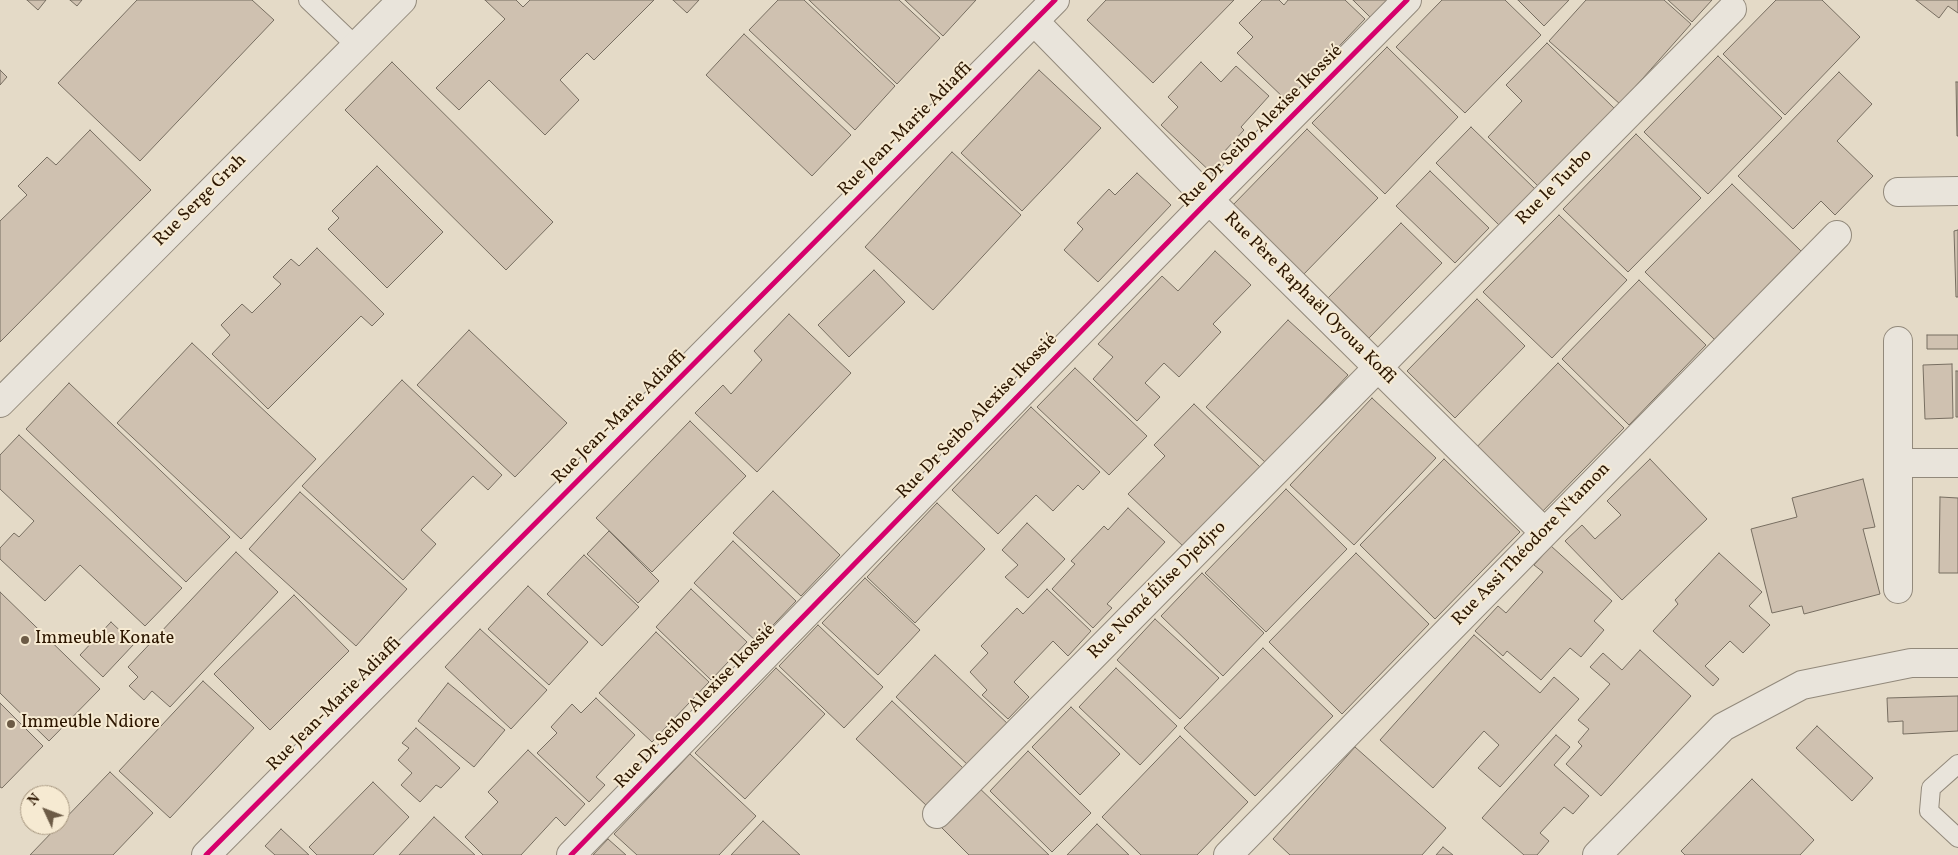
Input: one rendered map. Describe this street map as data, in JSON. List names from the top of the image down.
{
  "streets": {
    "street": [
      "Rue Dr Seibo Alexise Ikossié",
      "Rue Jean-Marie Adiaffi",
      "Rue le Turbo",
      "Rue Serge Grah",
      "Rue Père Raphaël Oyoua Koffi",
      "Rue Assi Théodore N'tamon",
      "Rue Nomé Élise Djedjro"
    ]
  },
  "crossings": [
    ["Rue Dr Seibo Alexise Ikossié", "Rue Père Raphaël Oyoua Koffi"],
    ["Rue Jean-Marie Adiaffi", "Rue Père Raphaël Oyoua Koffi"],
    ["Rue le Turbo", "Rue Père Raphaël Oyoua Koffi"],
    ["Rue le Turbo", "Rue Nomé Élise Djedjro"],
    ["Rue Père Raphaël Oyoua Koffi", "Rue Assi Théodore N'tamon"],
    ["Rue Père Raphaël Oyoua Koffi", "Rue Nomé Élise Djedjro"]
  ],
  "places": ["Immeuble Konate", "Immeuble Ndiore"],
  "north": "top left"
}
